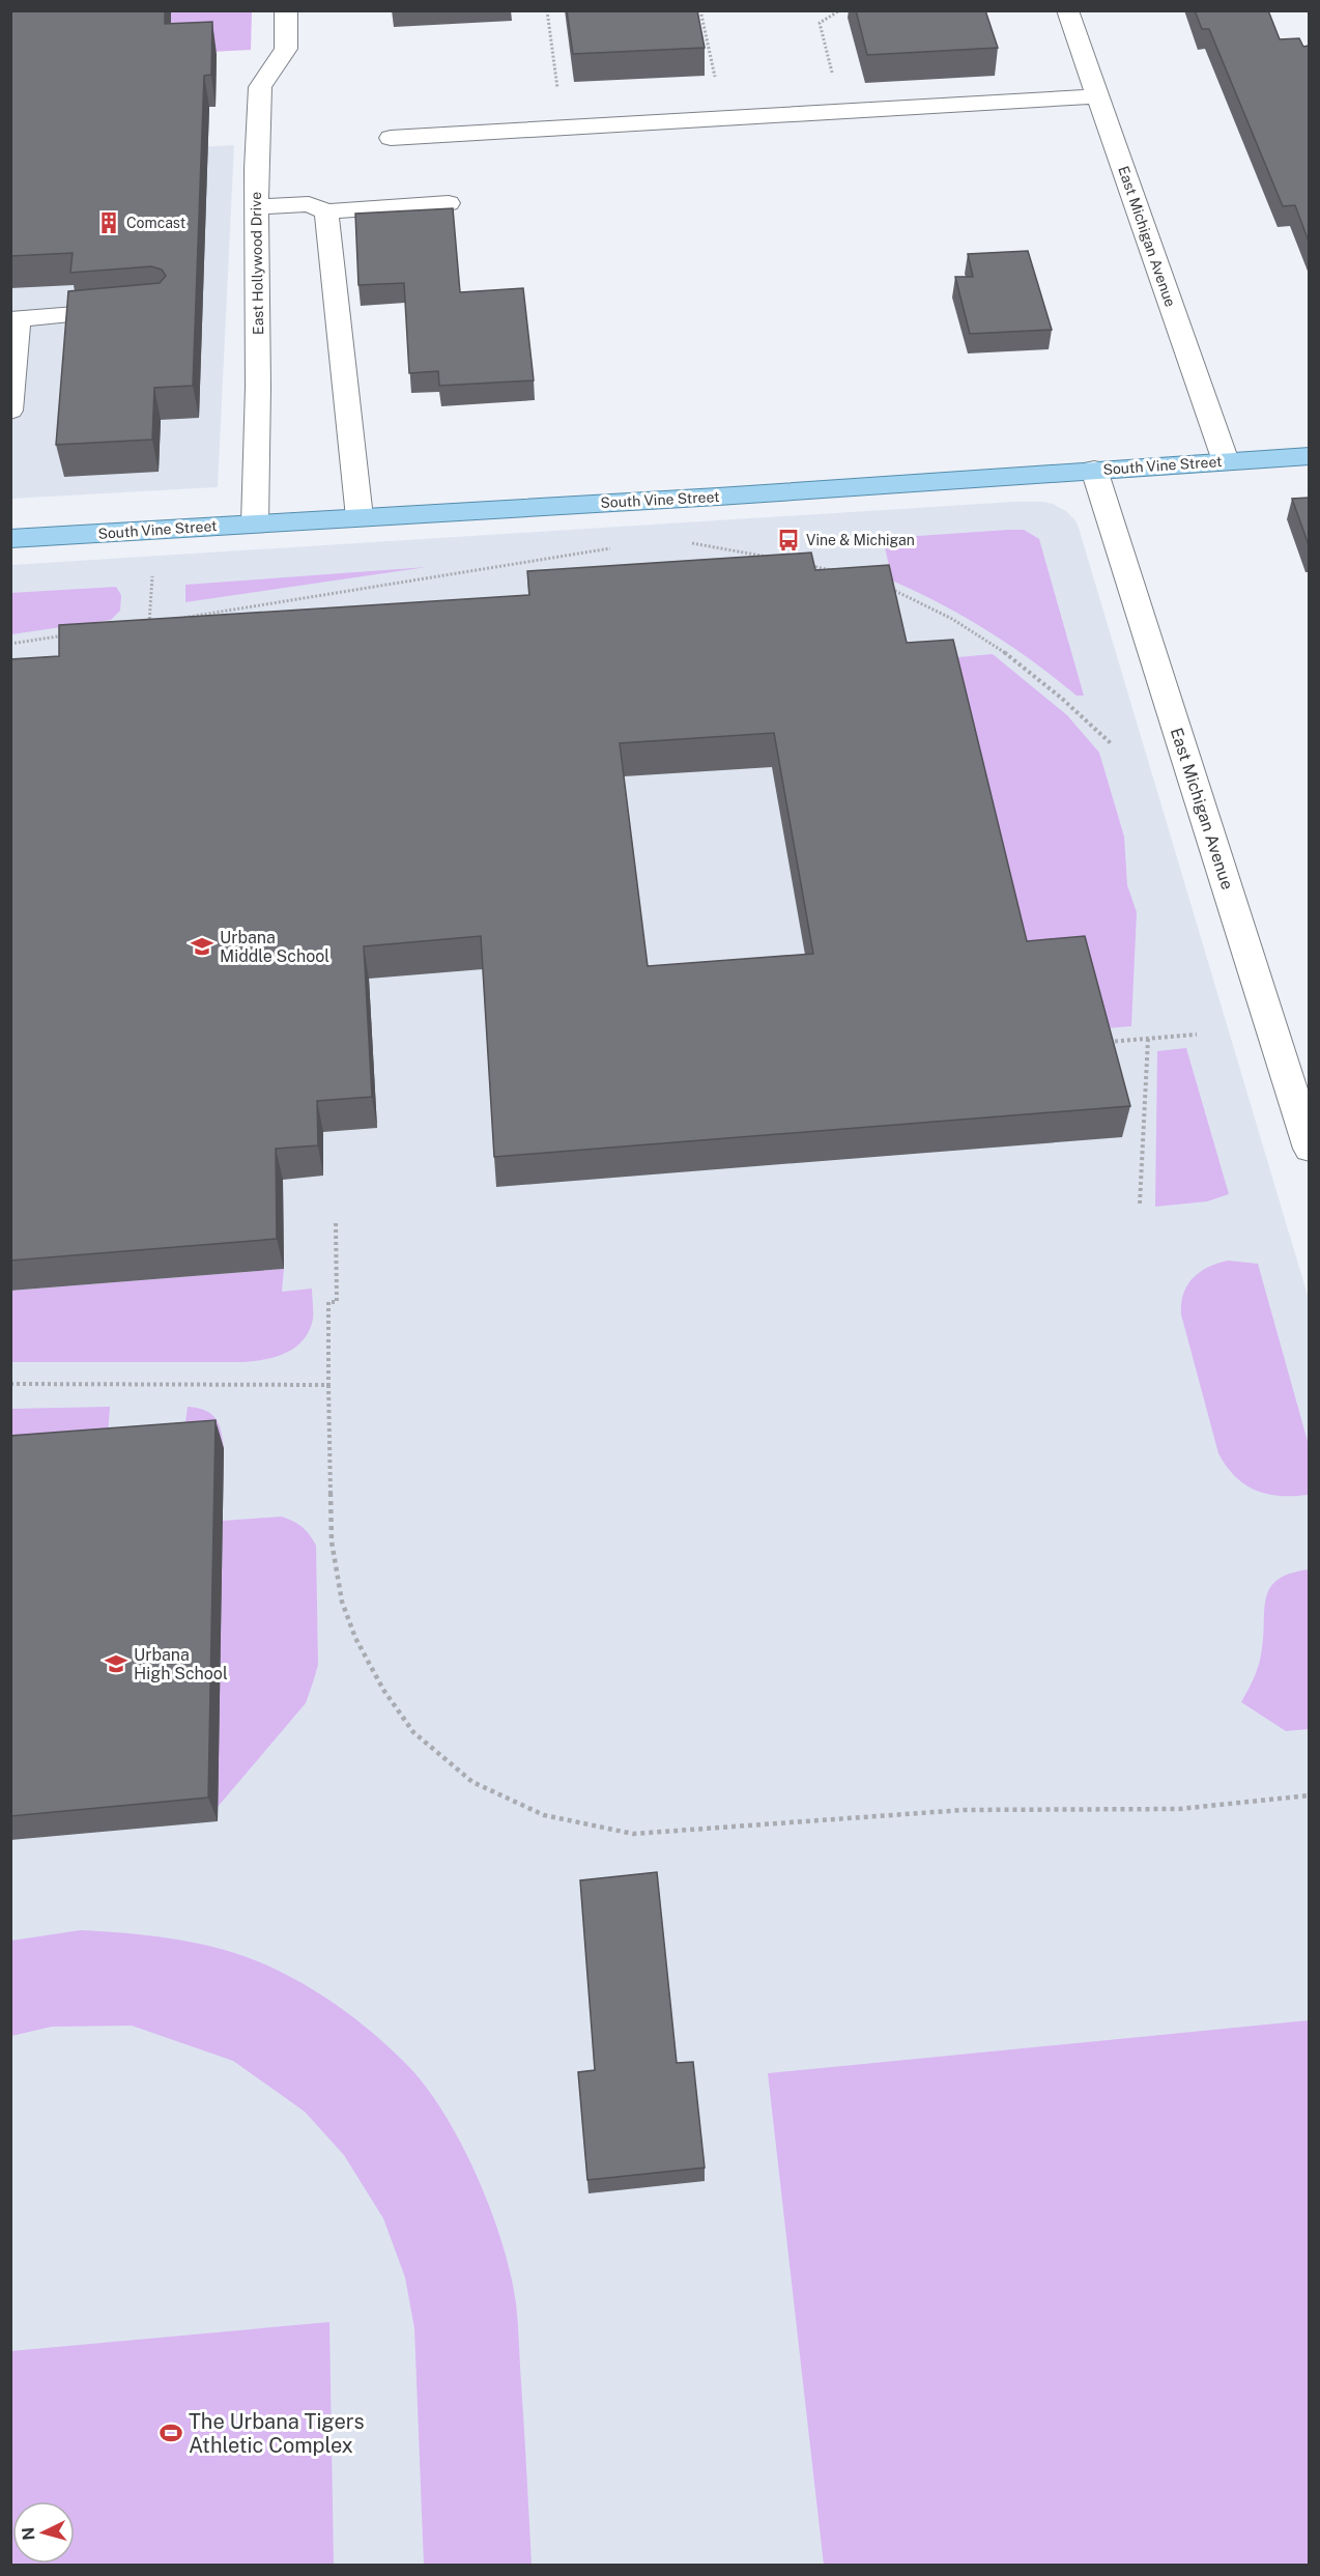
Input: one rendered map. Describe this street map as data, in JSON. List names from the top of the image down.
{
  "streets": {
    "main road": ["South Vine Street"],
    "street": ["East Michigan Avenue", "East Hollywood Drive"]
  },
  "crossings": [
    ["East Michigan Avenue", "South Vine Street"],
    ["East Hollywood Drive", "South Vine Street"]
  ],
  "places": {
    "building": ["Comcast"],
    "bus stop": ["Vine & Michigan"],
    "school or university": ["Urbana Middle School", "Urbana High School"],
    "sports": ["The Urbana Tigers Athletic Complex"]
  },
  "north": "left"
}
